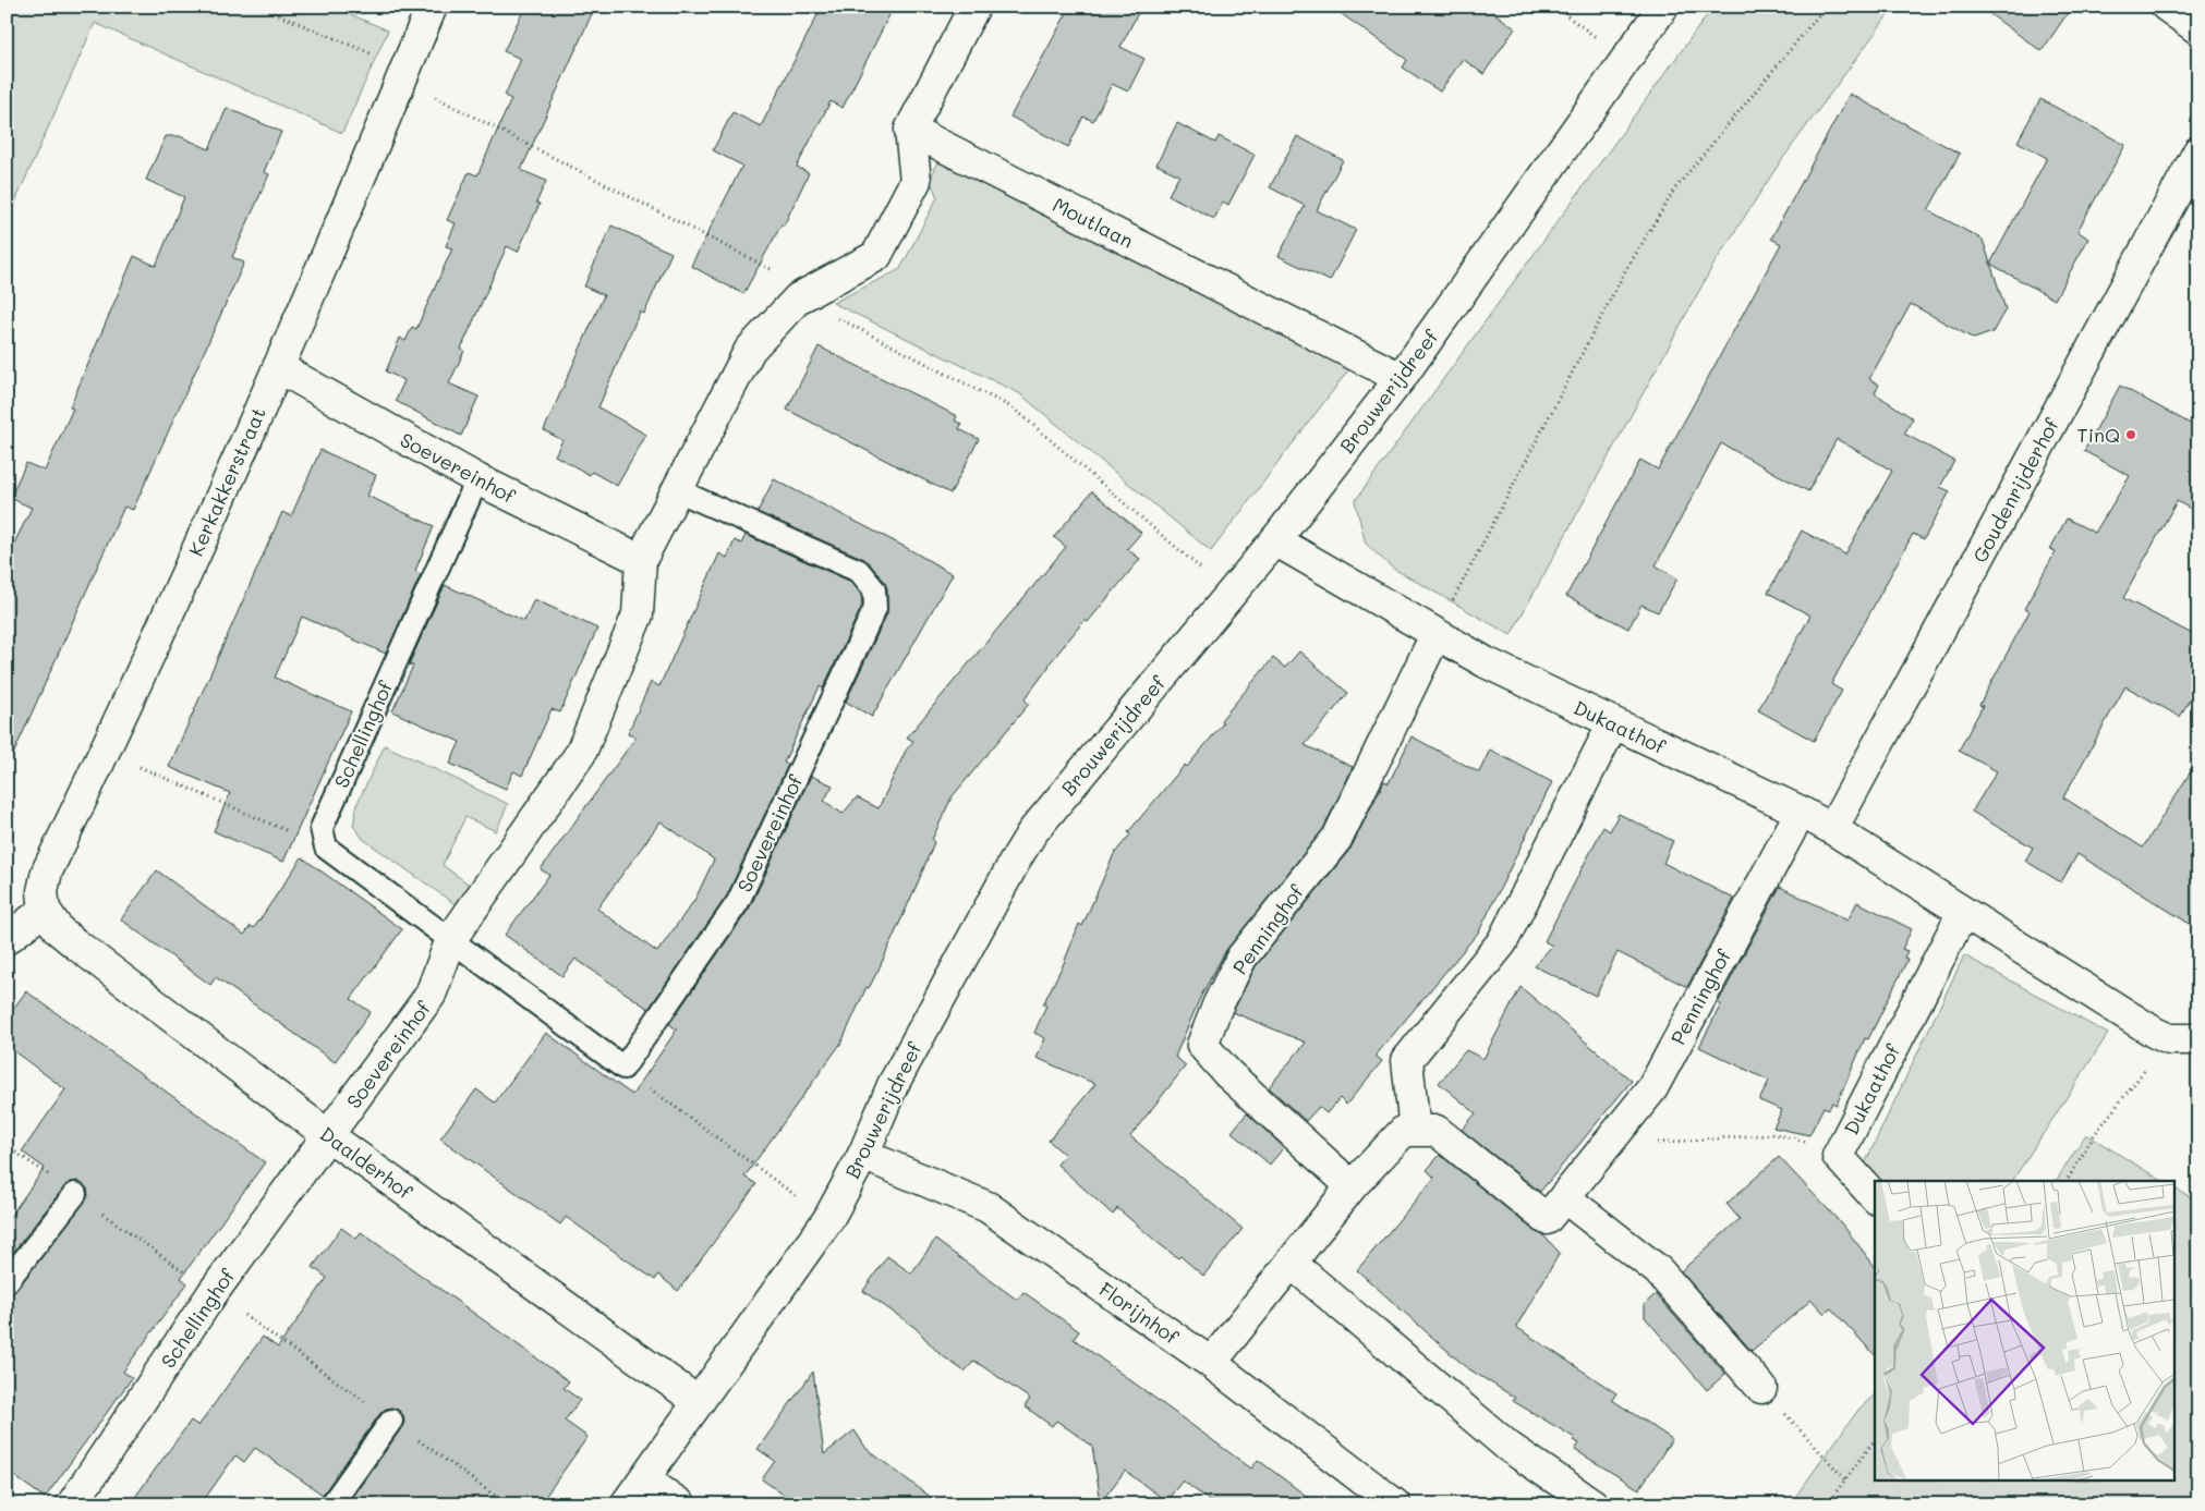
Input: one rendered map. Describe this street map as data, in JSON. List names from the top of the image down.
{
  "streets": {
    "street": [
      "Moutlaan",
      "Brouwerijdreef",
      "Soevereinhof",
      "Kerkakkerstraat",
      "Goudenrijderhof",
      "Dukaathof",
      "Schellinghof",
      "Penninghof",
      "Daalderhof",
      "Florijnhof"
    ]
  },
  "crossings": [
    ["Moutlaan", "Brouwerijdreef"],
    ["Moutlaan", "Soevereinhof"],
    ["Brouwerijdreef", "Dukaathof"],
    ["Brouwerijdreef", "Daalderhof"],
    ["Brouwerijdreef", "Florijnhof"],
    ["Soevereinhof", "Kerkakkerstraat"],
    ["Soevereinhof", "Schellinghof"],
    ["Soevereinhof", "Daalderhof"],
    ["Kerkakkerstraat", "Daalderhof"],
    ["Goudenrijderhof", "Dukaathof"],
    ["Dukaathof", "Penninghof"],
    ["Schellinghof", "Daalderhof"]
  ],
  "places": ["TinQ"]
}
